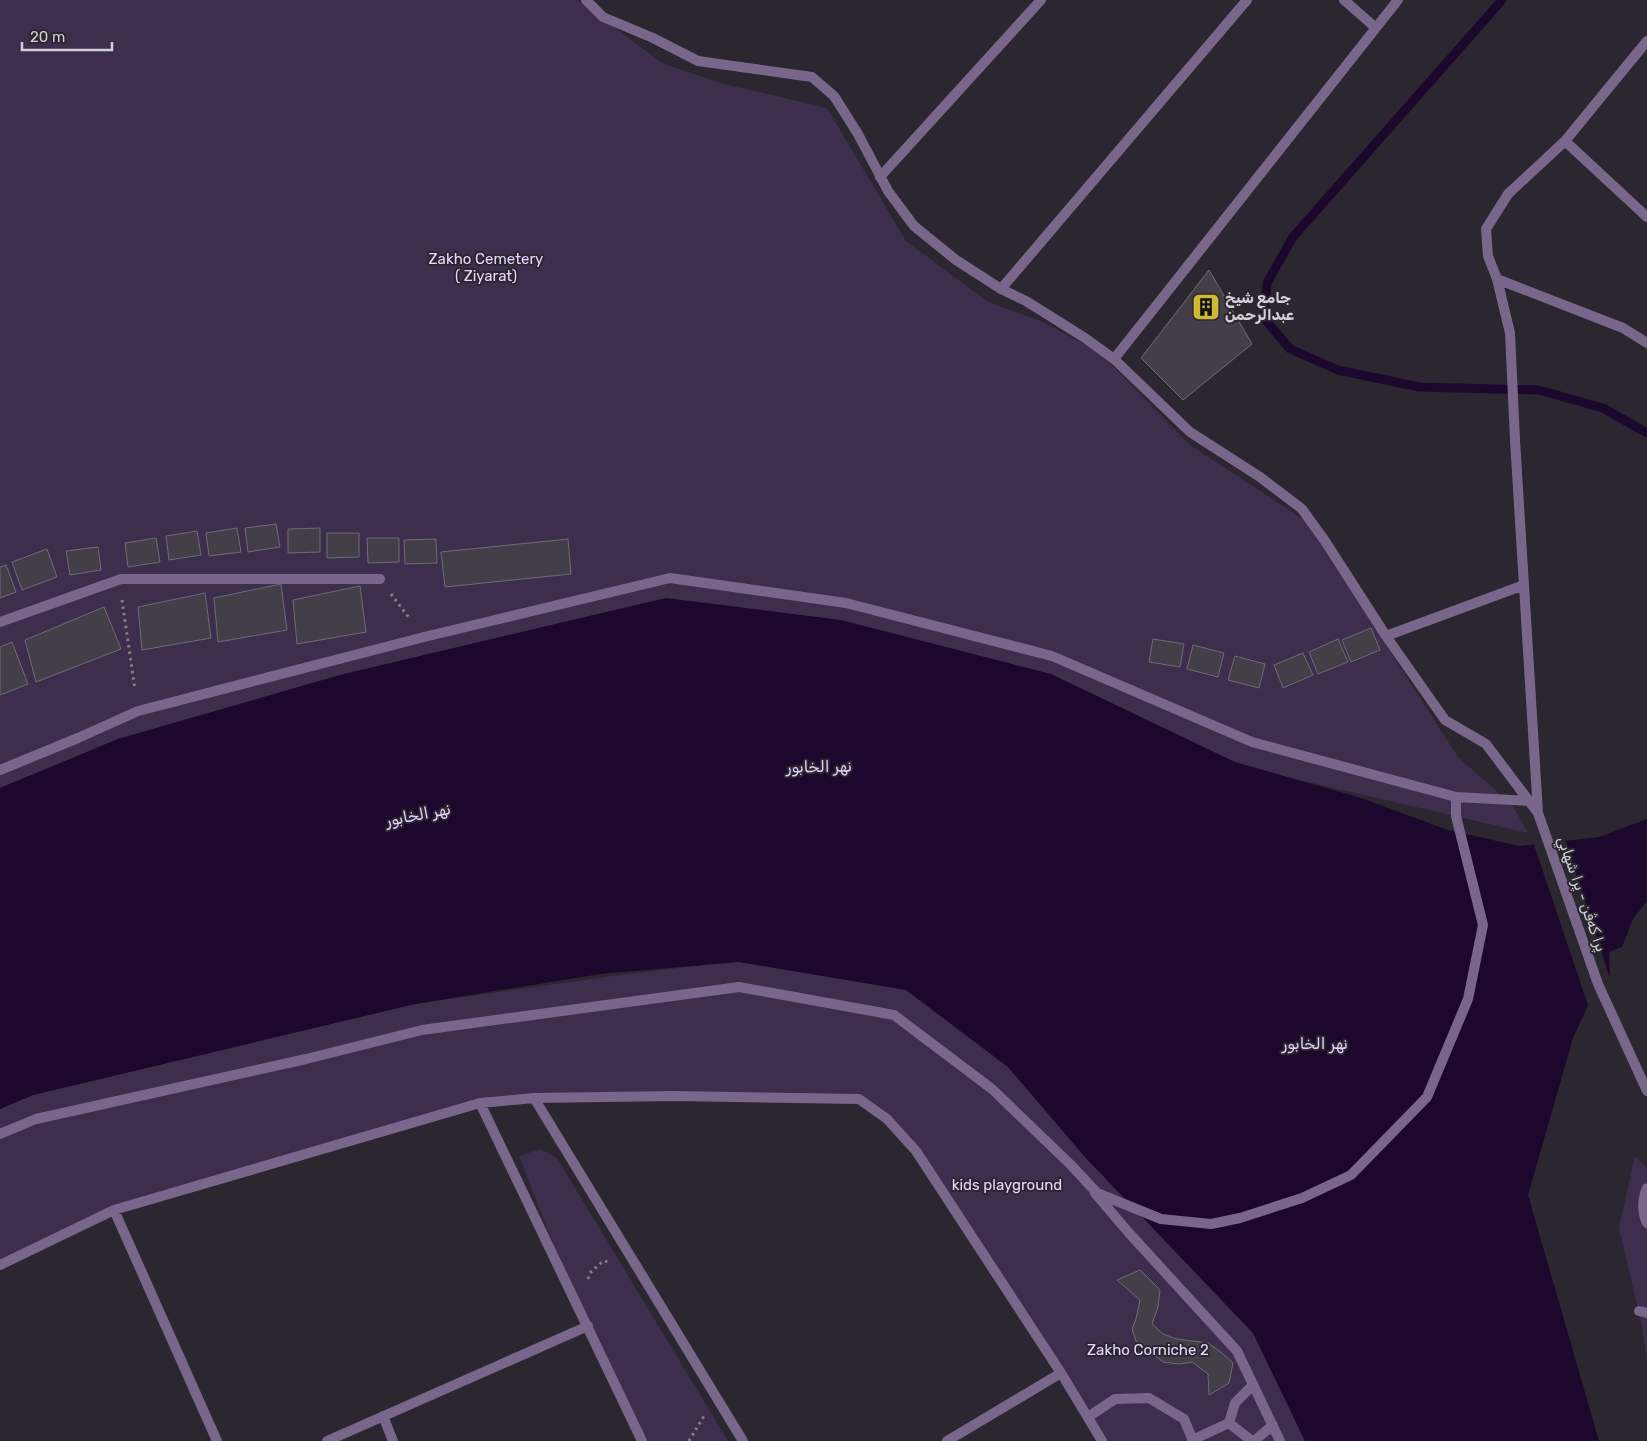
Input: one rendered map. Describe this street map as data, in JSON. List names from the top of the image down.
{
  "streets": {
    "street": ["پرا كه‌ڤن - پرا شهابي"]
  },
  "water": ["نهر الخابور"],
  "parks": ["Zakho Cemetery ( Ziyarat)", "kids playground", "Zakho Corniche 2"],
  "places": {
    "building": ["جامع شيخ عبدالرحمن"]
  },
  "scale_bar": "20 m"
}
